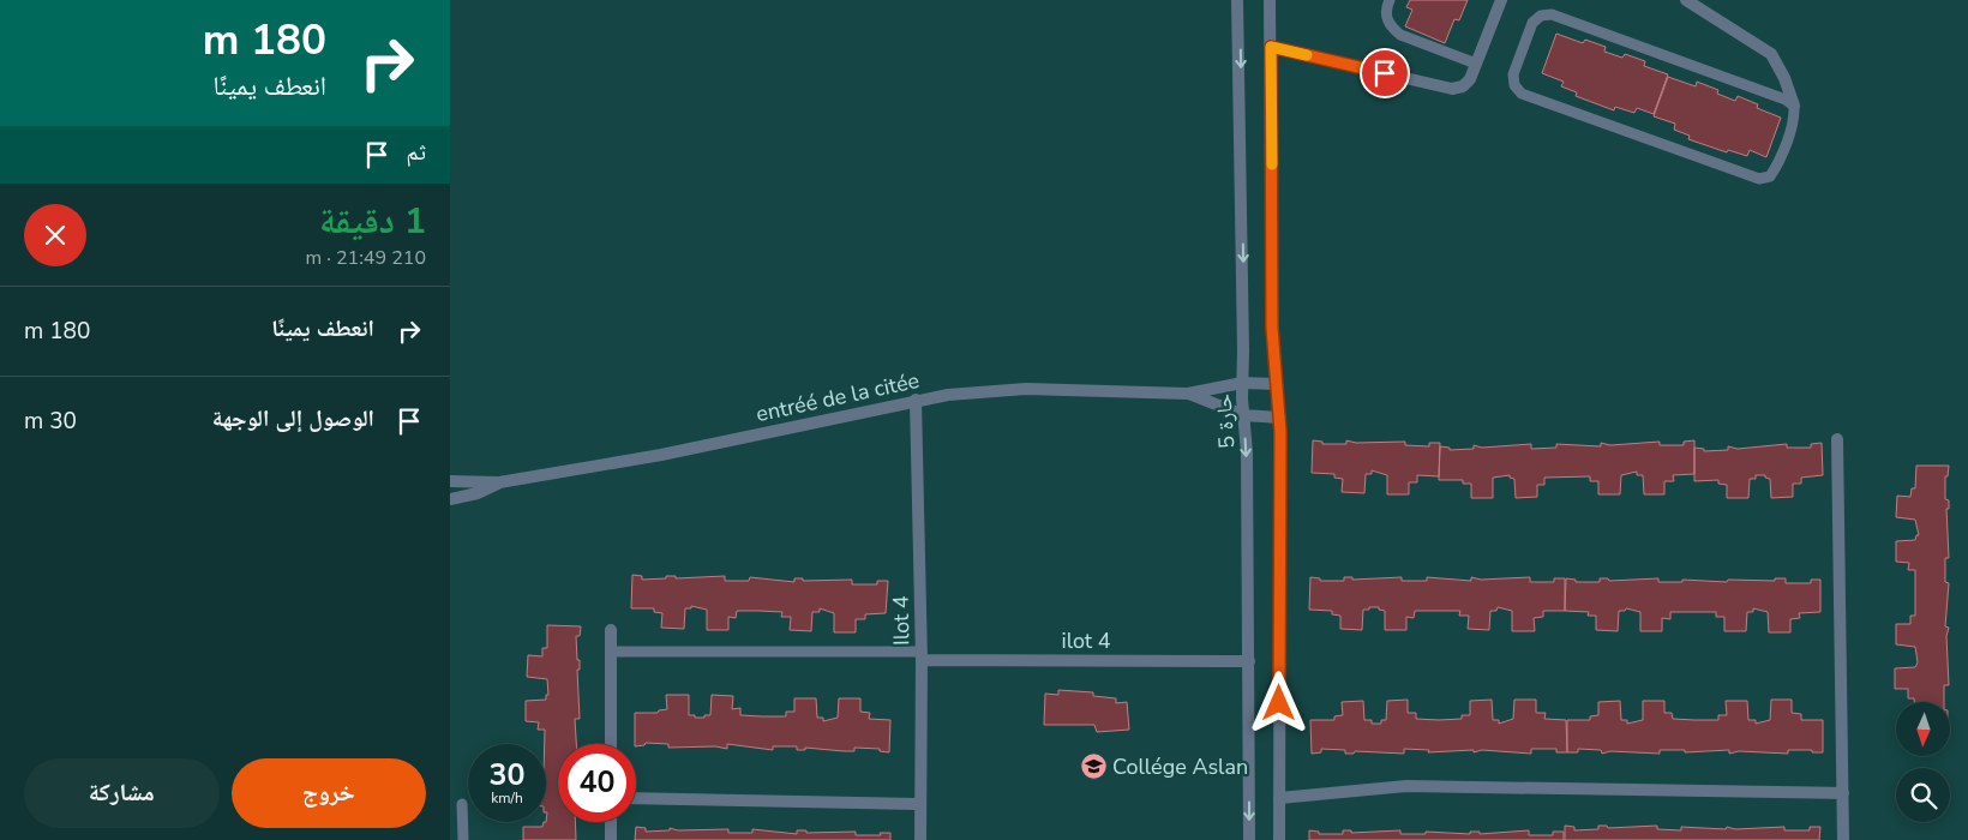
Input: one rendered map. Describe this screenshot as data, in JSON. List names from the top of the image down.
{
  "streets": {
    "street": [
      "entréé de la citée",
      "حارة 5",
      "Ilot 4",
      "ilot 4"
    ]
  },
  "crossings": [
    ["entréé de la citée", "حارة 5"],
    ["entréé de la citée", "Ilot 4"],
    ["حارة 5", "ilot 4"],
    ["Ilot 4", "ilot 4"]
  ],
  "places": {
    "school or university": ["Collége Aslan"]
  },
  "north": "bottom",
  "page": {
    "turn": ["180 m", "انعطف يمينًا"],
    "then": "ثم",
    "heading": ["1 دقيقة", "210 m · 21:49"],
    "list": [
      {
        "name": "انعطف يمينًا",
        "value": "180 m"
      },
      {
        "name": "الوصول إلى الوجهة",
        "value": "30 m"
      }
    ],
    "speed": "30 km/h",
    "limit": "40",
    "buttons": ["خروج", "مشاركة"]
  }
}
